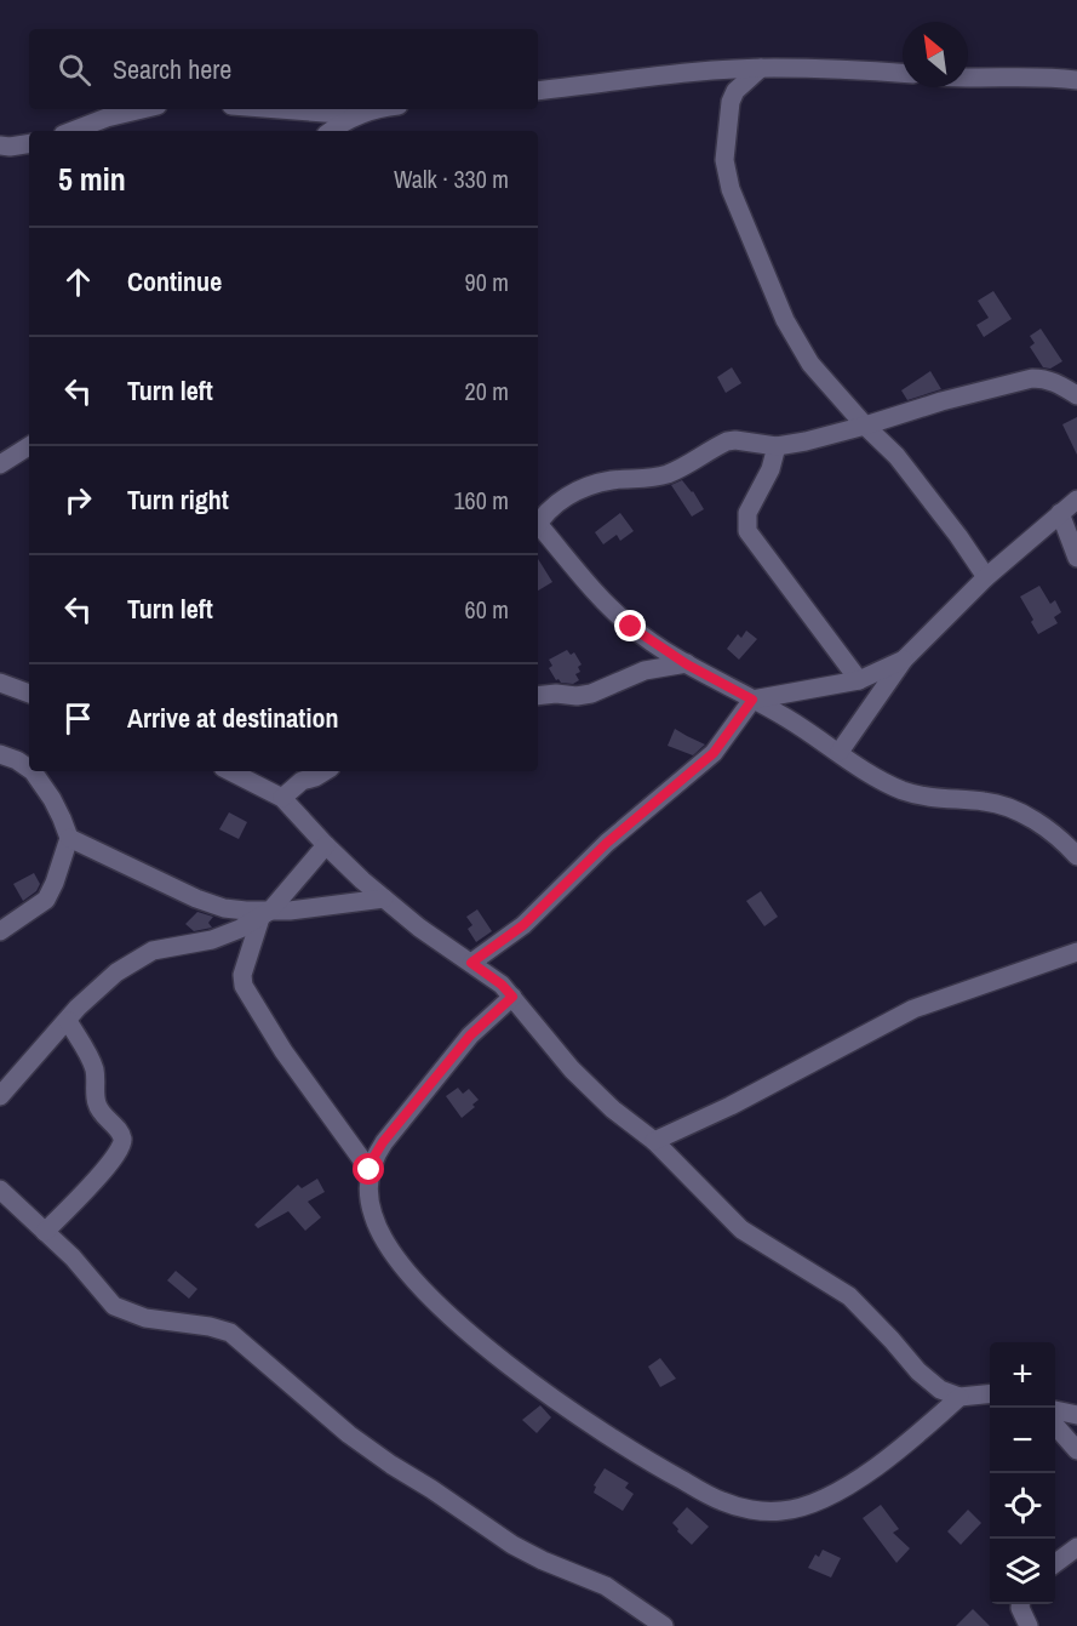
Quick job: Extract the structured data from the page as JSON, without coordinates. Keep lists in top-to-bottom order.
{
  "north": "top left",
  "page": {
    "search": "Search here",
    "heading": ["5 min", "Walk · 330 m"],
    "list": [
      ["Continue", "90 m"],
      ["Turn left", "20 m"],
      ["Turn right", "160 m"],
      ["Turn left", "60 m"],
      "Arrive at destination"
    ],
    "map_buttons": ["+", "−"]
  }
}
